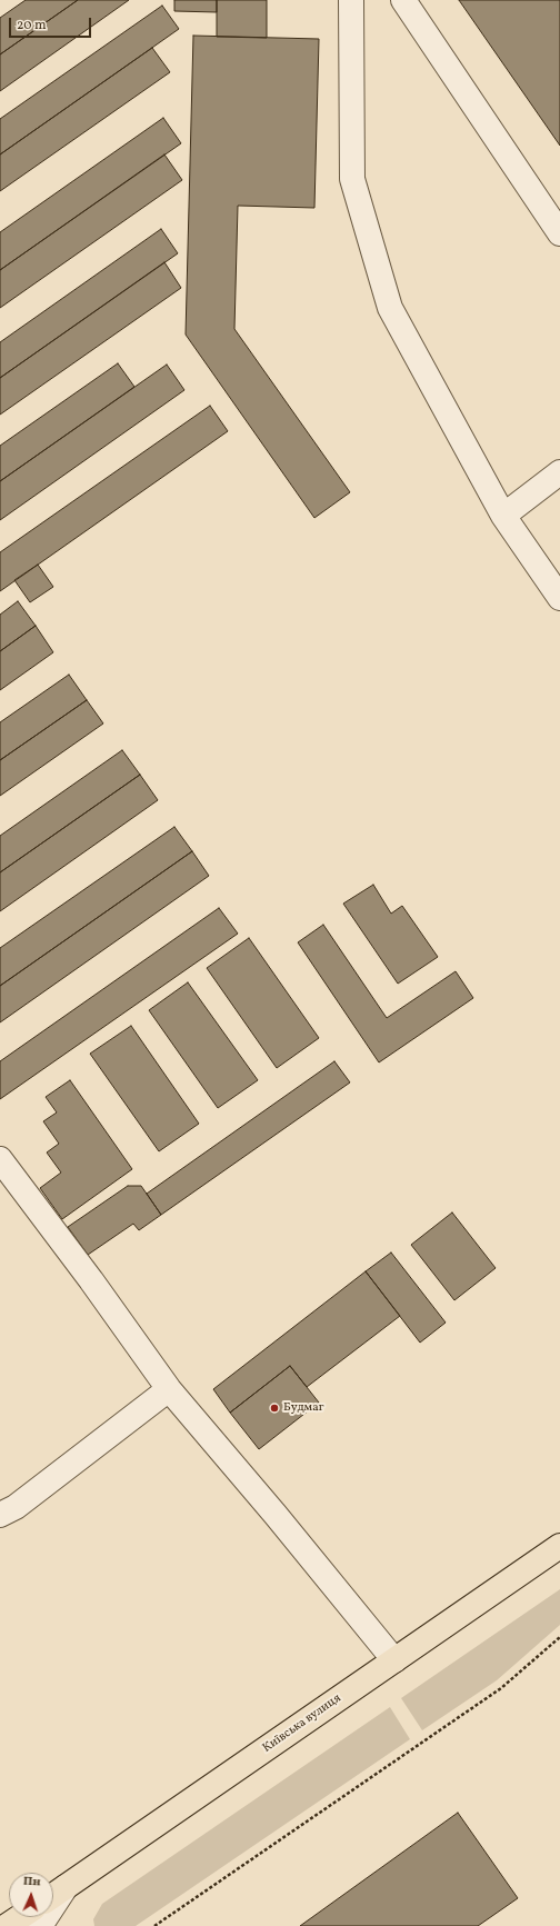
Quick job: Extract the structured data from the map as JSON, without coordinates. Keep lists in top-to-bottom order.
{
  "streets": {
    "main road": ["Київська вулиця"]
  },
  "places": ["Будмаг"],
  "scale_bar": "20 m",
  "north": "top"
}
